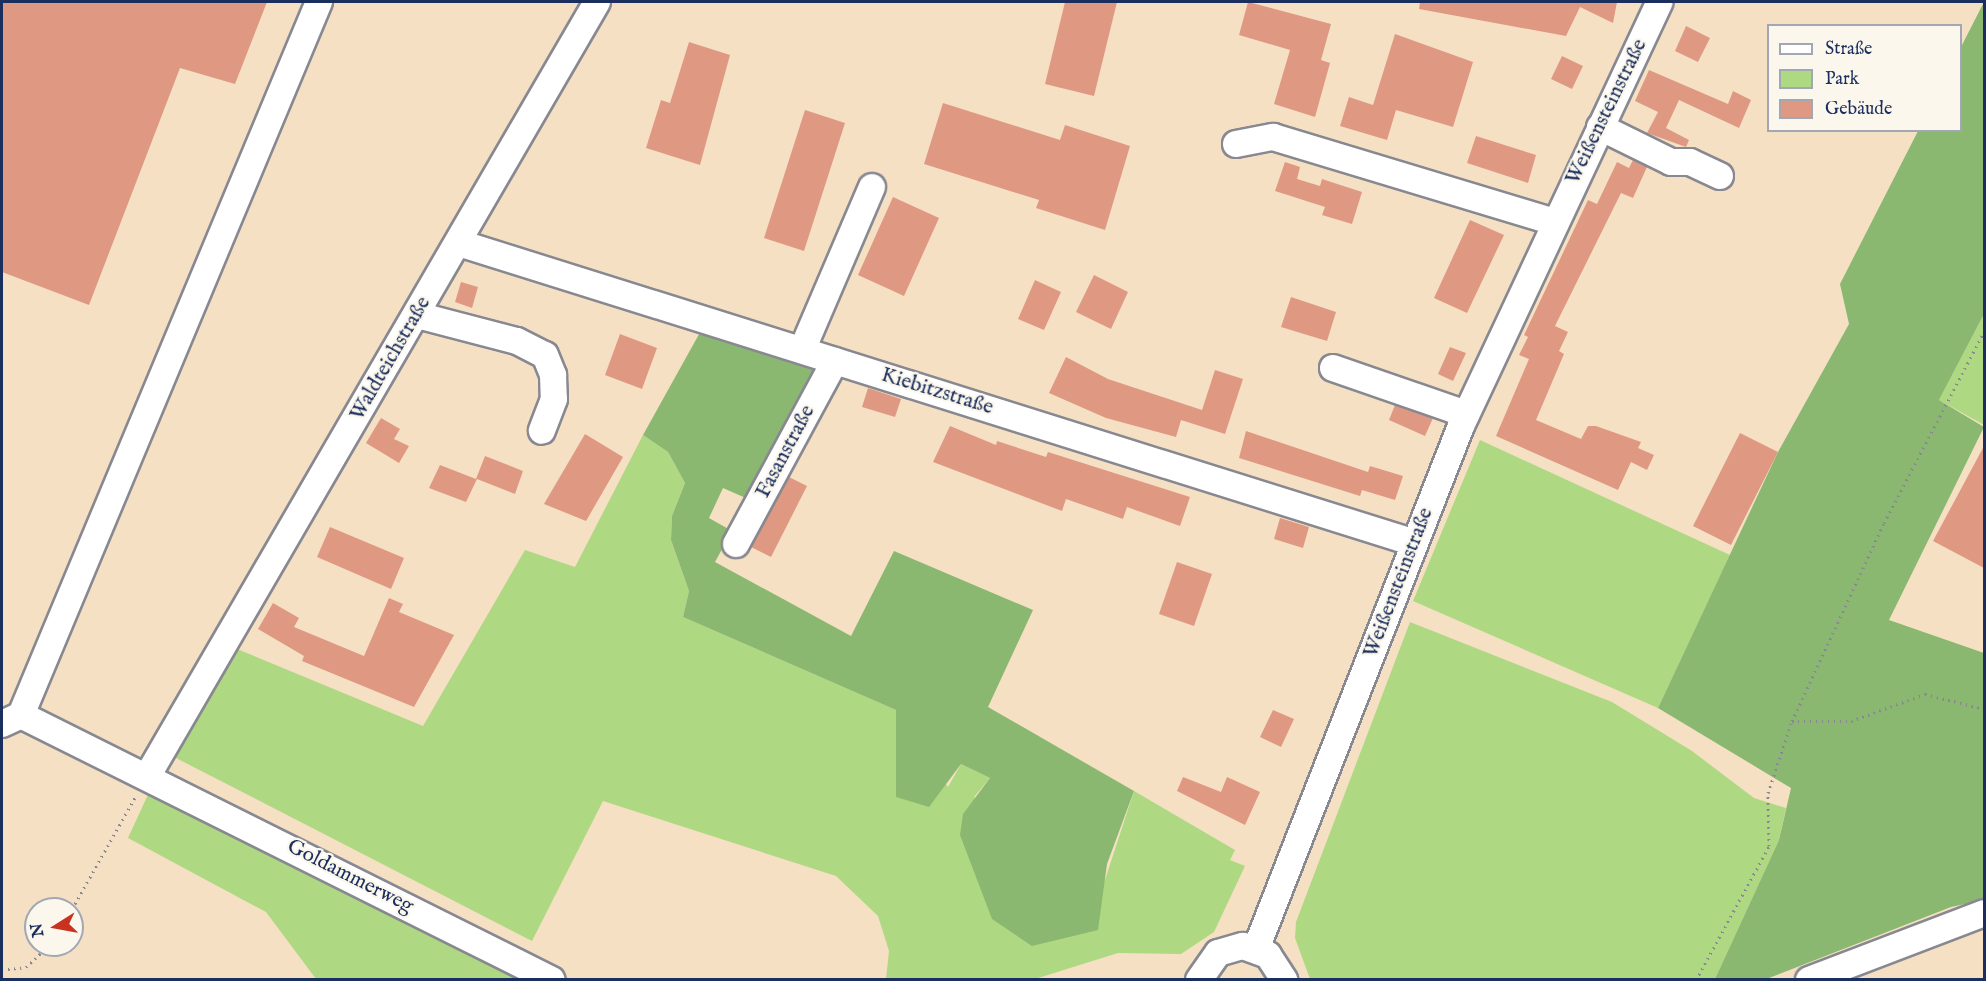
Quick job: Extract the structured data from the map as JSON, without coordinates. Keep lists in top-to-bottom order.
{
  "streets": {
    "street": [
      "Weißensteinstraße",
      "Waldteichstraße",
      "Kiebitzstraße",
      "Fasanstraße",
      "Goldammerweg"
    ]
  },
  "crossings": [
    ["Weißensteinstraße", "Kiebitzstraße"],
    ["Waldteichstraße", "Kiebitzstraße"],
    ["Waldteichstraße", "Goldammerweg"],
    ["Kiebitzstraße", "Fasanstraße"]
  ],
  "legend": ["Straße", "Park", "Gebäude"],
  "north": "left"
}
